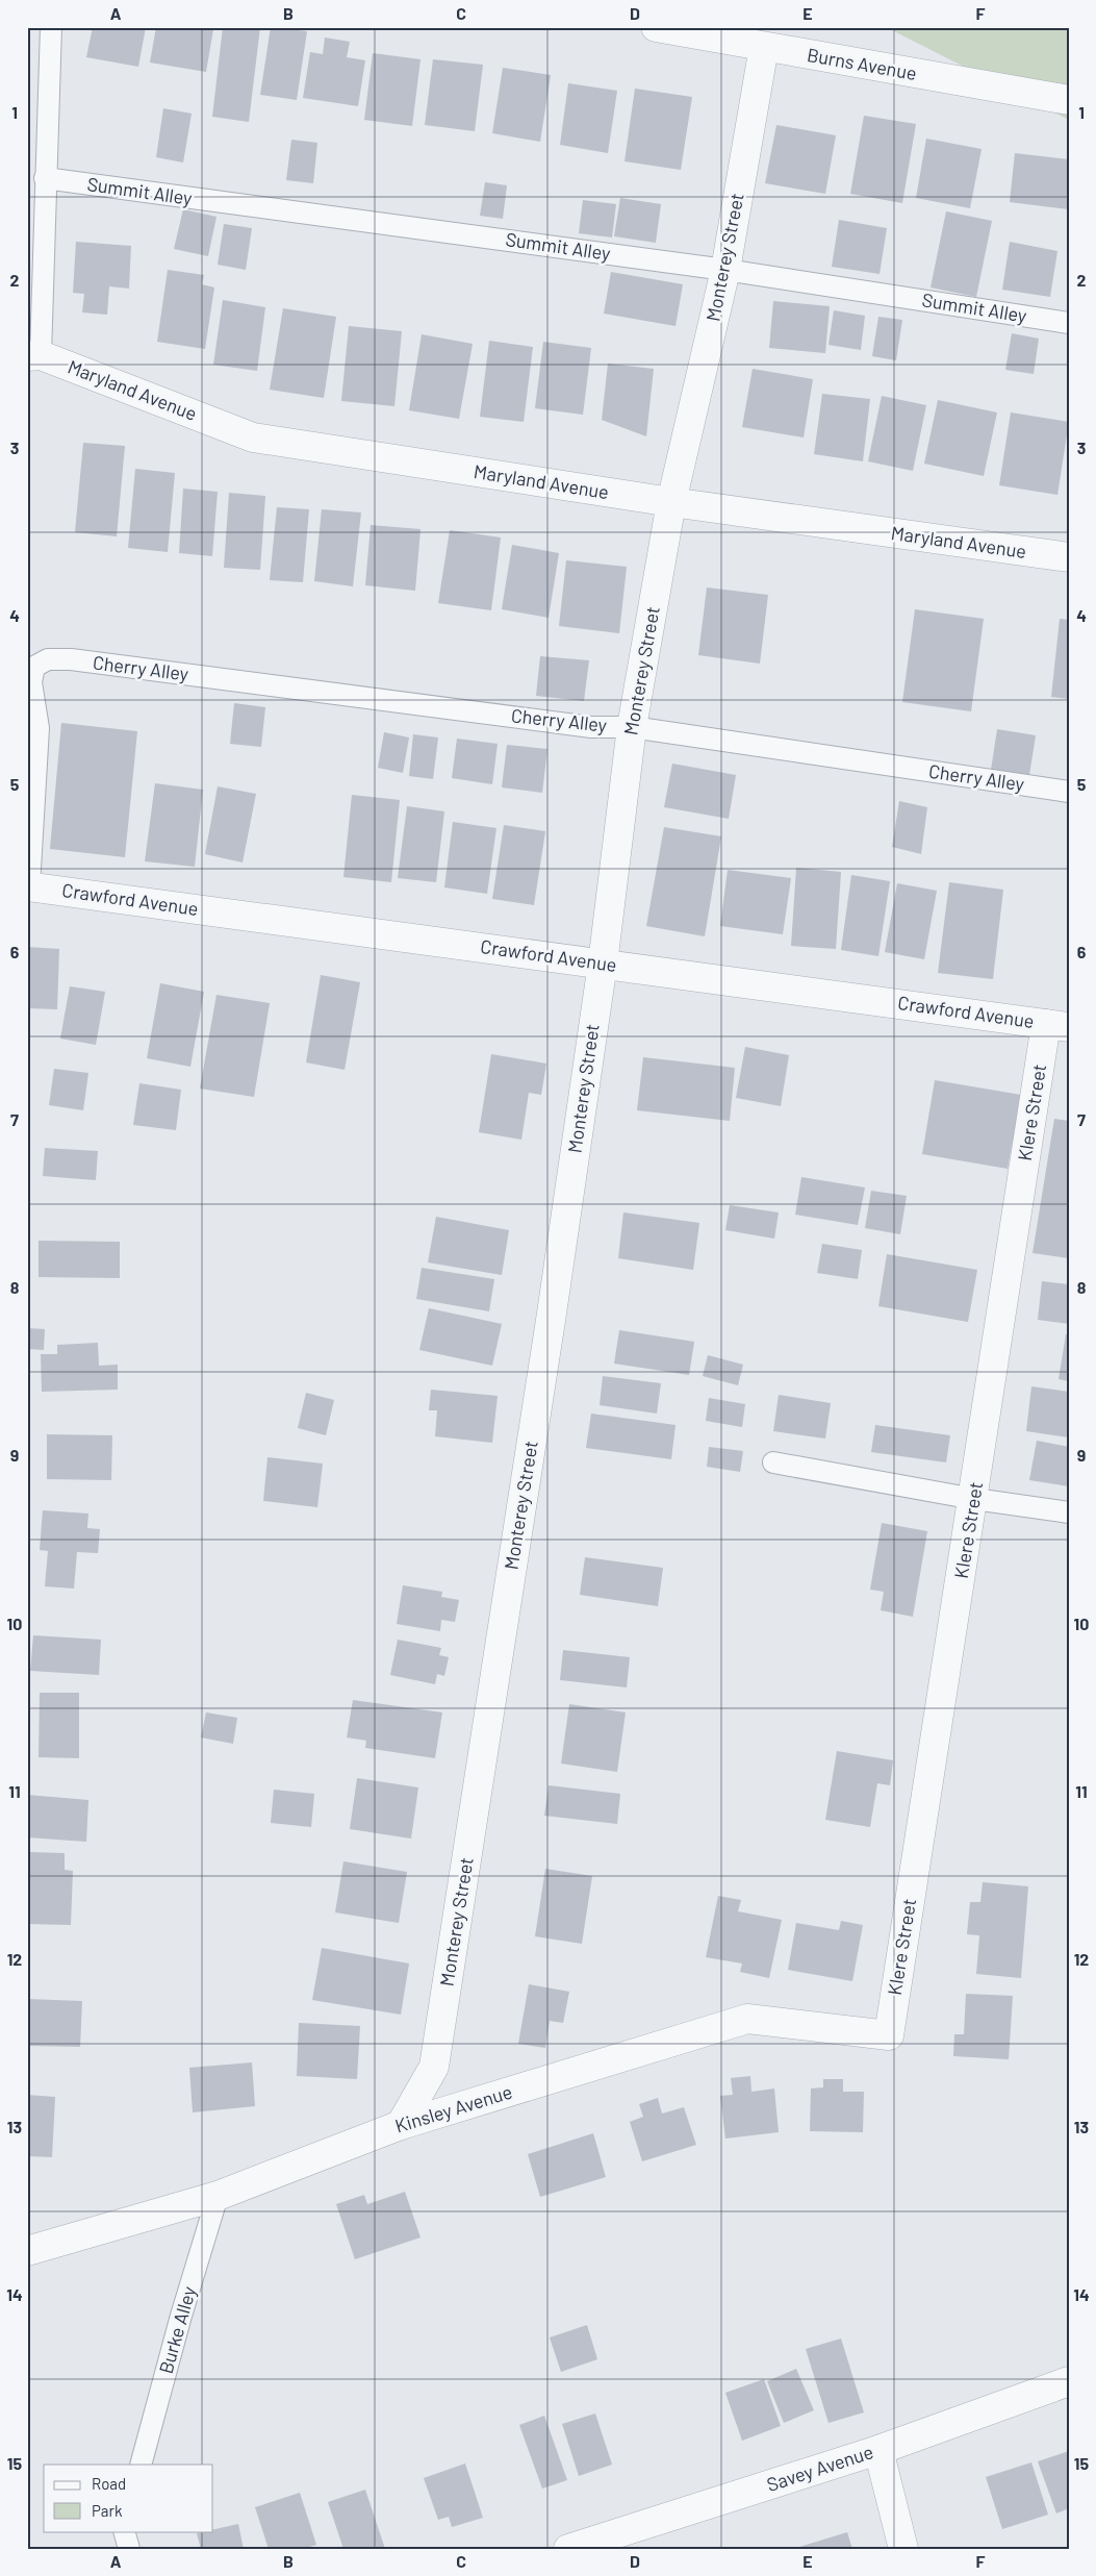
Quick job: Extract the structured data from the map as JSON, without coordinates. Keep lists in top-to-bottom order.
{
  "streets": {
    "street": [
      "Burns Avenue",
      "Monterey Street",
      "Maryland Avenue",
      "Crawford Avenue",
      "Klere Street",
      "Kinsley Avenue",
      "Savey Avenue"
    ],
    "lane": ["Summit Alley", "Cherry Alley", "Burke Alley"]
  },
  "crossings": [
    ["Burns Avenue", "Monterey Street"],
    ["Summit Alley", "Monterey Street"],
    ["Monterey Street", "Maryland Avenue"],
    ["Monterey Street", "Cherry Alley"],
    ["Monterey Street", "Crawford Avenue"],
    ["Monterey Street", "Kinsley Avenue"],
    ["Cherry Alley", "Crawford Avenue"],
    ["Crawford Avenue", "Klere Street"],
    ["Klere Street", "Kinsley Avenue"],
    ["Kinsley Avenue", "Burke Alley"]
  ],
  "legend": ["Road", "Park"],
  "grid": {
    "columns": [
      "A",
      "B",
      "C",
      "D",
      "E",
      "F"
    ],
    "rows": [
      "1",
      "2",
      "3",
      "4",
      "5",
      "6",
      "7",
      "8",
      "9",
      "10",
      "11",
      "12",
      "13",
      "14",
      "15"
    ]
  }
}
